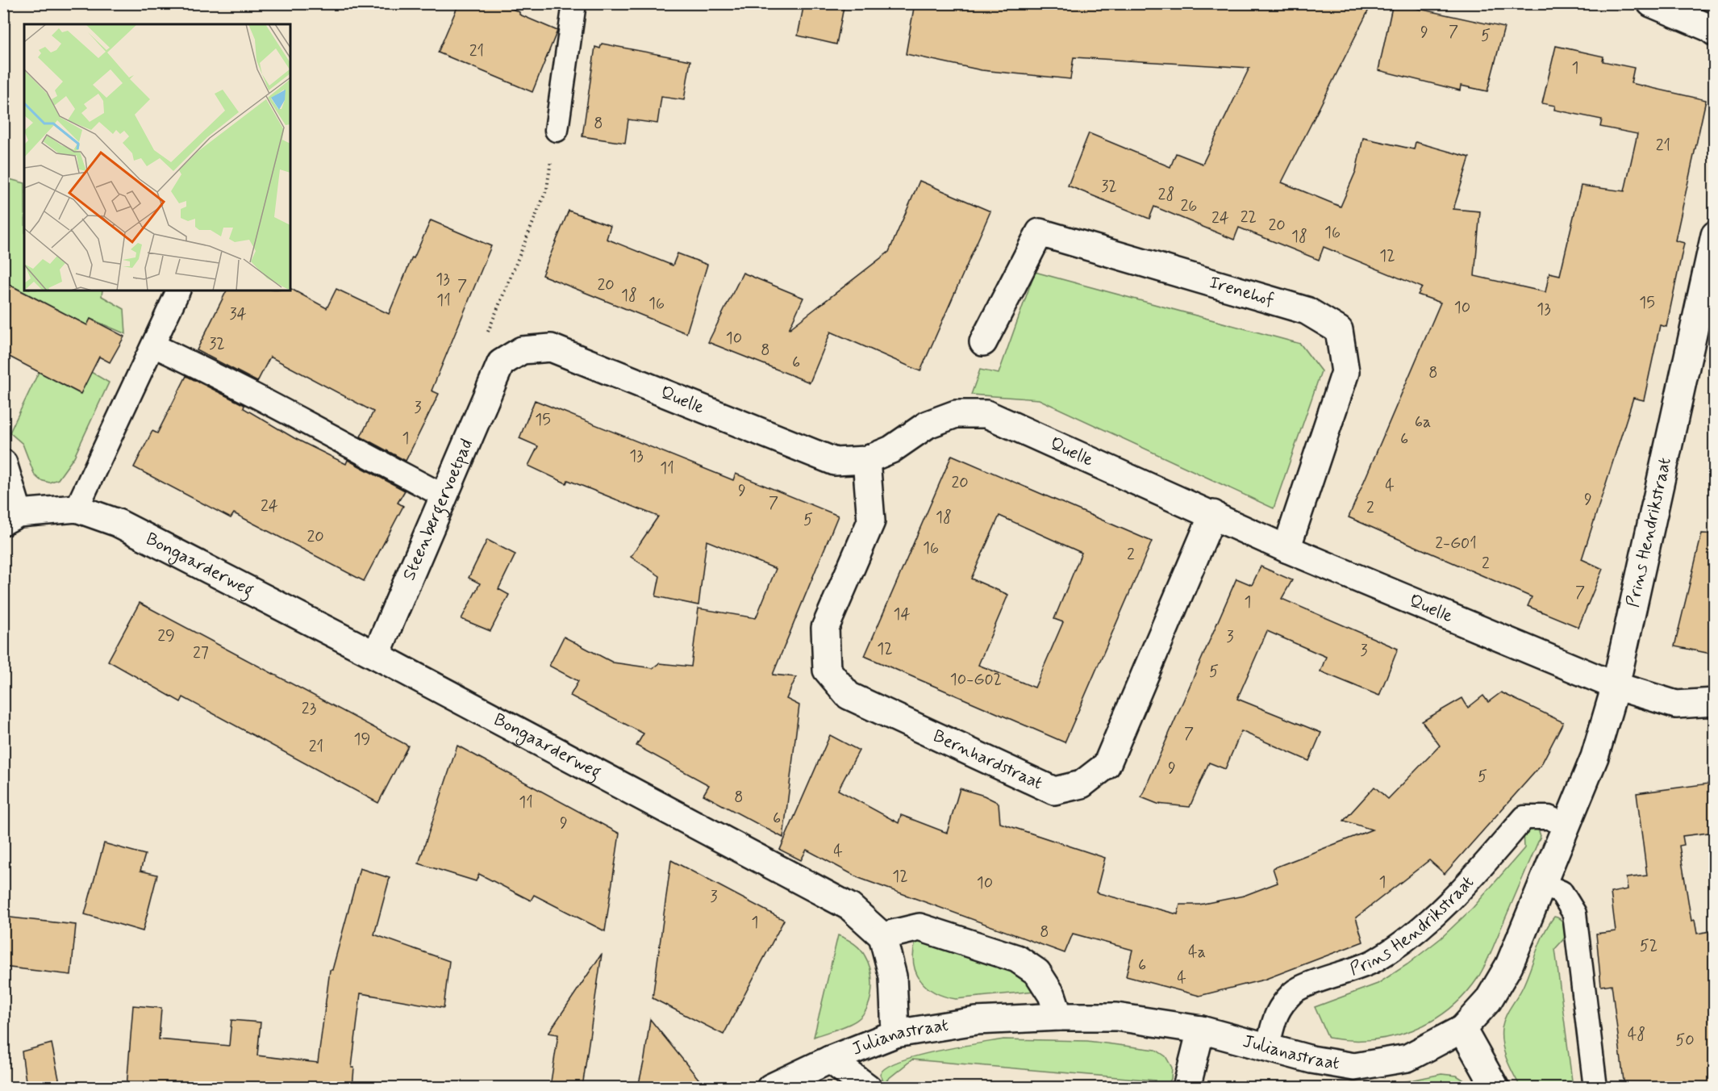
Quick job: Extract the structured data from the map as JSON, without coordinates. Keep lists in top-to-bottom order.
{
  "streets": {
    "street": [
      "Irenehof",
      "Quelle",
      "Steenbergervoetpad",
      "Prins Hendrikstraat",
      "Bongaarderweg",
      "Bernhardstraat",
      "Julianastraat"
    ]
  },
  "crossings": [
    ["Irenehof", "Quelle"],
    ["Quelle", "Steenbergervoetpad"],
    ["Quelle", "Prins Hendrikstraat"],
    ["Quelle", "Bernhardstraat"],
    ["Steenbergervoetpad", "Bongaarderweg"],
    ["Prins Hendrikstraat", "Julianastraat"]
  ],
  "house_numbers": [
    "7",
    "9",
    "5",
    "21",
    "1",
    "8",
    "21",
    "32",
    "28",
    "26",
    "22",
    "24",
    "20",
    "16",
    "18",
    "12",
    "13",
    "20",
    "7",
    "18",
    "11",
    "15",
    "16",
    "10",
    "13",
    "34",
    "10",
    "32",
    "8",
    "6",
    "8",
    "3",
    "15",
    "6a",
    "1",
    "6",
    "13",
    "11",
    "20",
    "4",
    "9",
    "9",
    "7",
    "24",
    "2",
    "18",
    "5",
    "20",
    "2-G01",
    "16",
    "2",
    "2",
    "7",
    "1",
    "14",
    "29",
    "3",
    "12",
    "3",
    "27",
    "5",
    "10-G02",
    "23",
    "7",
    "19",
    "21",
    "9",
    "5",
    "8",
    "11",
    "6",
    "9",
    "4",
    "12",
    "1",
    "10",
    "3",
    "1",
    "8",
    "52",
    "4a",
    "6",
    "4",
    "48",
    "50"
  ]
}
